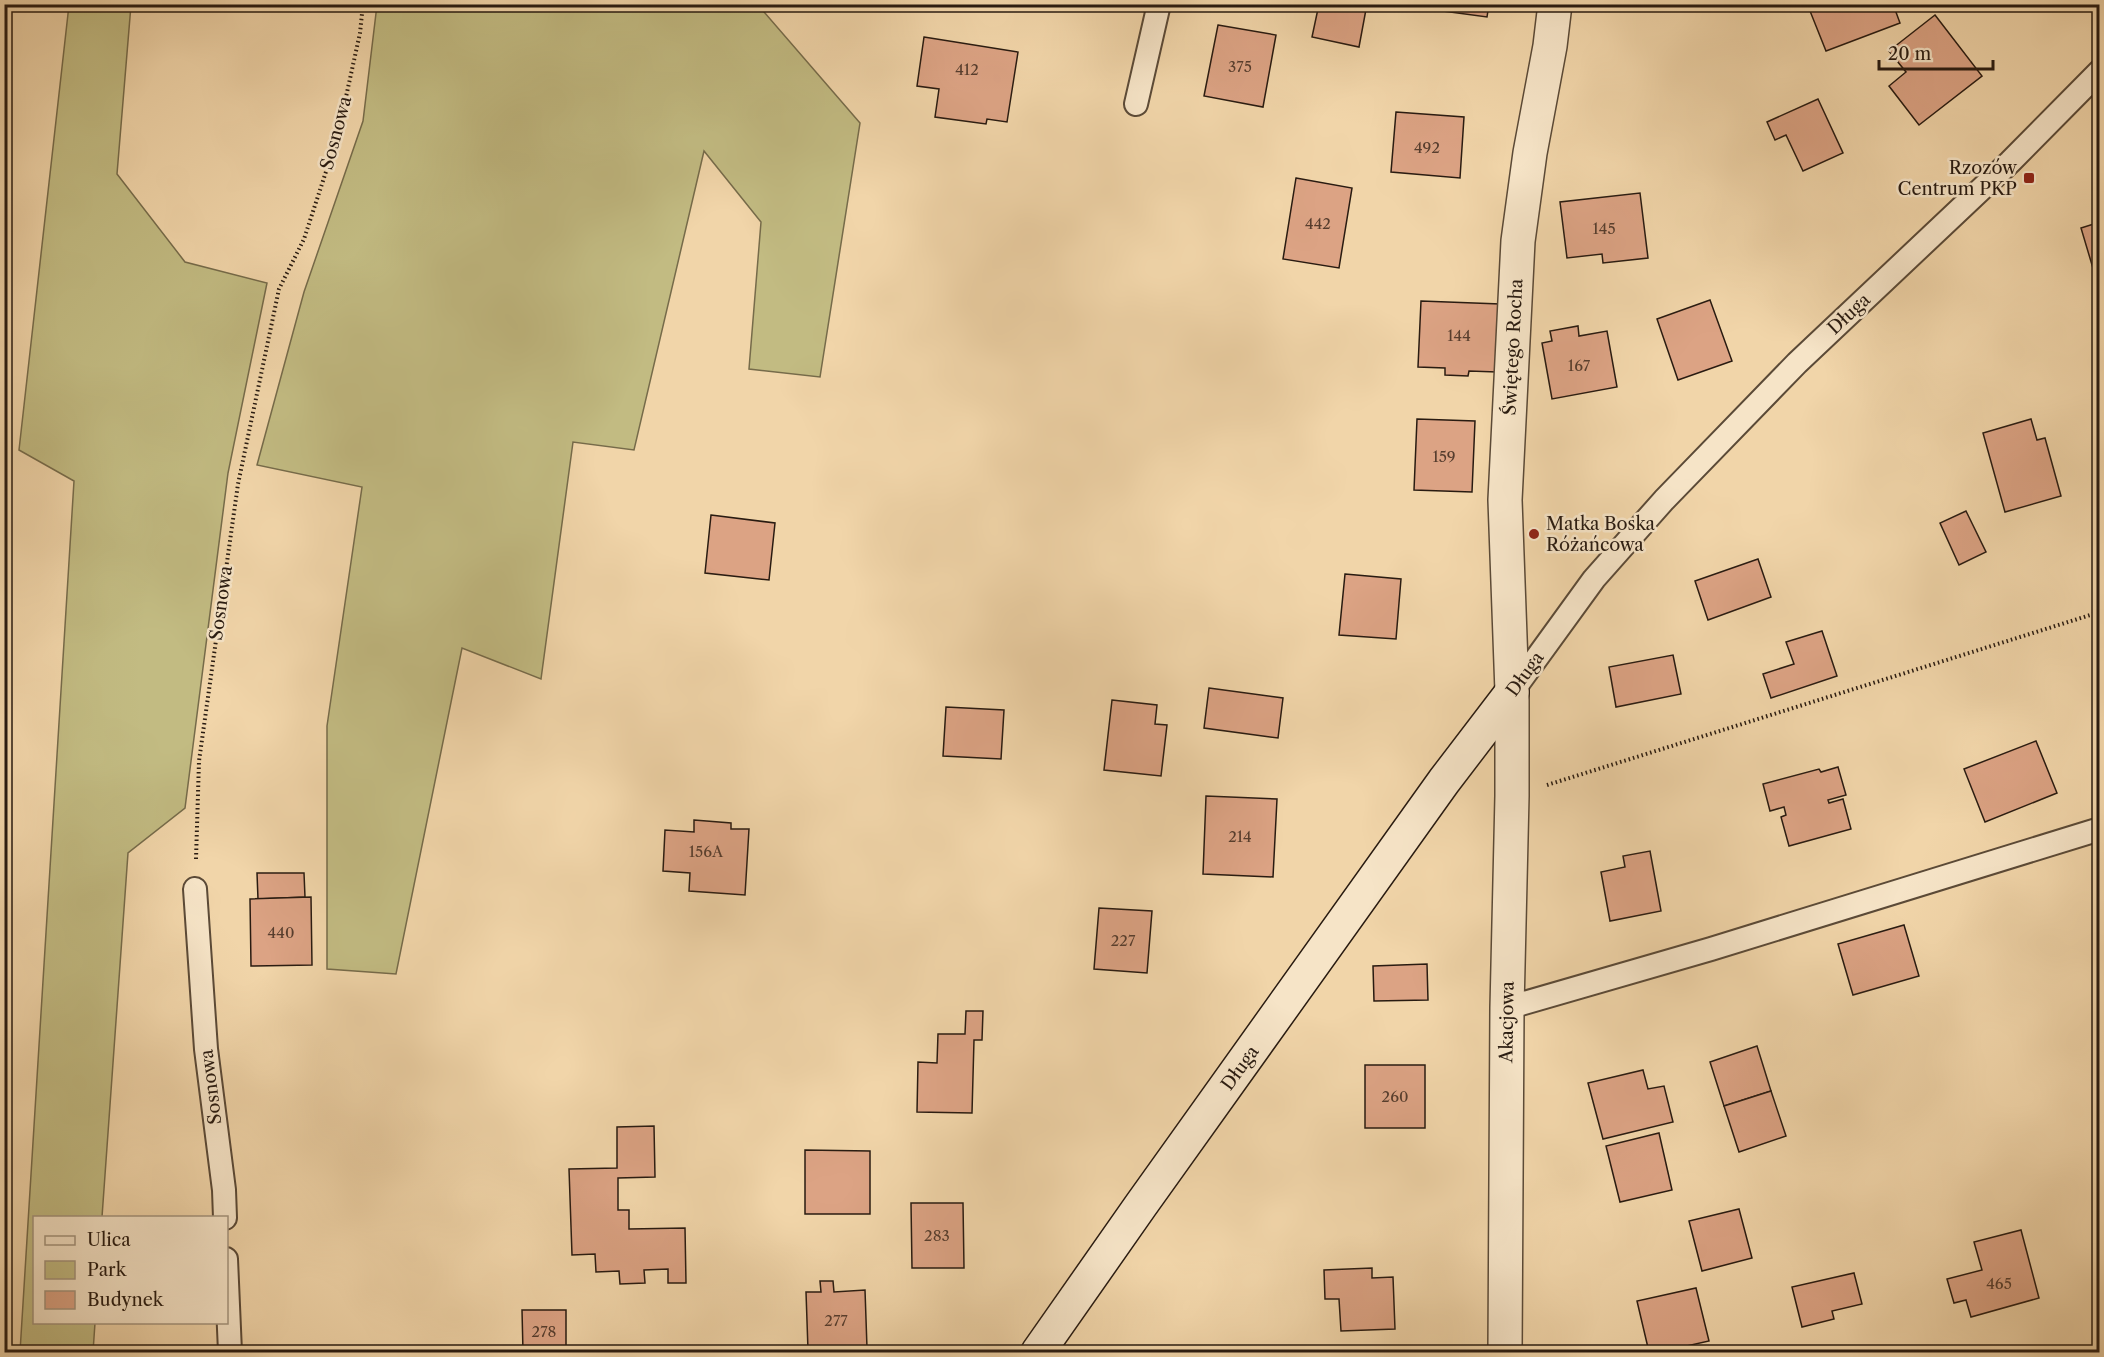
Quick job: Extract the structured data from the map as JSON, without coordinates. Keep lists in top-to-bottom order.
{
  "streets": {
    "street": ["Długa", "Świętego Rocha", "Akacjowa"],
    "lane": ["Sosnowa"]
  },
  "crossings": [
    ["Długa", "Świętego Rocha"],
    ["Długa", "Akacjowa"],
    ["Świętego Rocha", "Akacjowa"]
  ],
  "places": {
    "transit": ["Rzozów Centrum PKP"],
    "other": ["Matka Boska Różańcowa"]
  },
  "house_numbers": [
    "375",
    "412",
    "492",
    "442",
    "145",
    "144",
    "167",
    "159",
    "214",
    "156A",
    "440",
    "227",
    "260",
    "283",
    "465",
    "277",
    "278"
  ],
  "legend": ["Ulica", "Park", "Budynek"],
  "scale_bar": "20 m"
}
